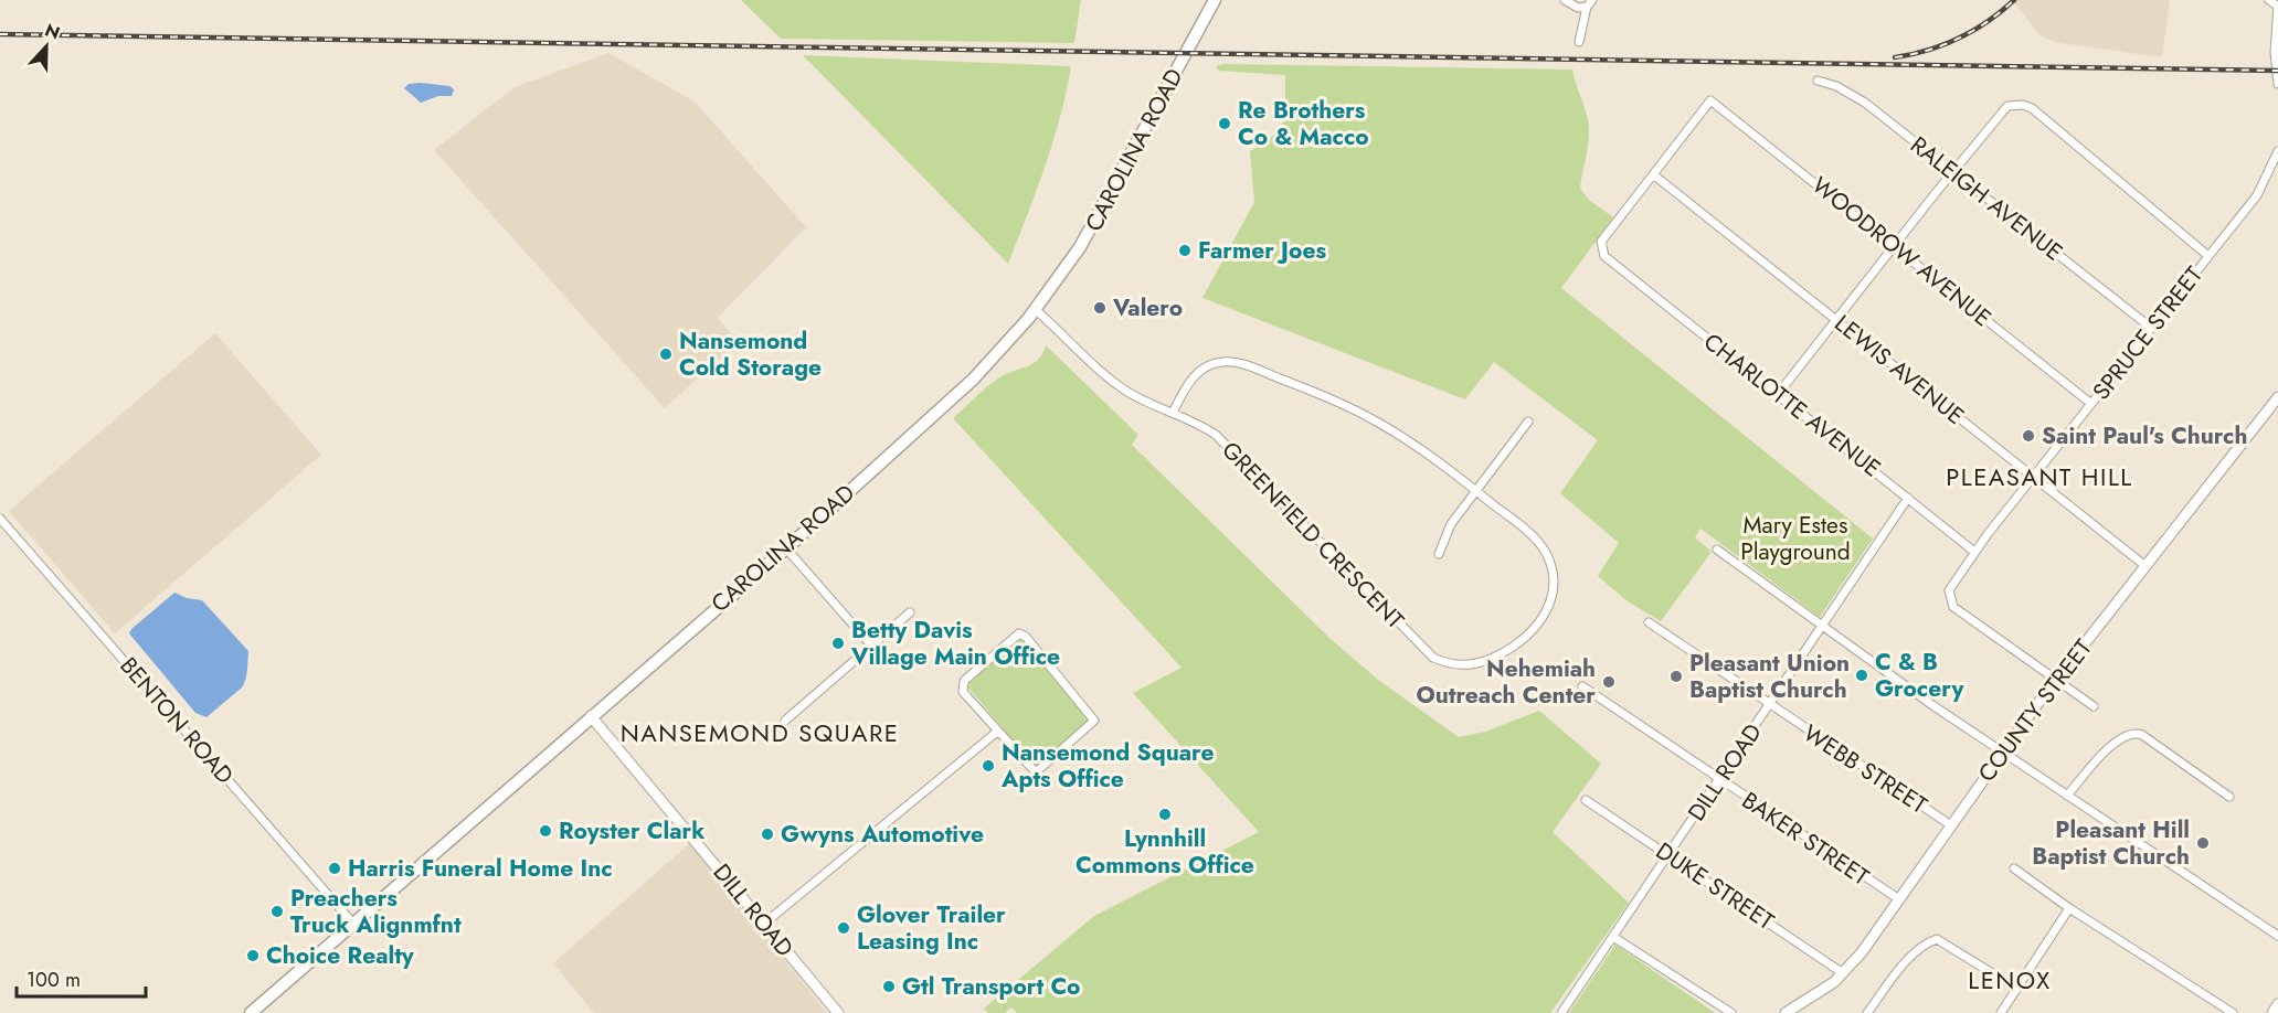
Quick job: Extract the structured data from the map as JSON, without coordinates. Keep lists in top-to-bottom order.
{
  "streets": {
    "main road": ["CAROLINA ROAD"],
    "street": [
      "RALEIGH AVENUE",
      "WOODROW AVENUE",
      "SPRUCE STREET",
      "LEWIS AVENUE",
      "CHARLOTTE AVENUE",
      "GREENFIELD CRESCENT",
      "COUNTY STREET",
      "BENTON ROAD",
      "WEBB STREET",
      "DILL ROAD",
      "BAKER STREET",
      "DUKE STREET"
    ]
  },
  "crossings": [
    ["CAROLINA ROAD", "GREENFIELD CRESCENT"],
    ["CAROLINA ROAD", "BENTON ROAD"],
    ["CAROLINA ROAD", "DILL ROAD"],
    ["RALEIGH AVENUE", "SPRUCE STREET"],
    ["WOODROW AVENUE", "SPRUCE STREET"],
    ["WOODROW AVENUE", "LEWIS AVENUE"],
    ["WOODROW AVENUE", "CHARLOTTE AVENUE"],
    ["SPRUCE STREET", "LEWIS AVENUE"],
    ["SPRUCE STREET", "CHARLOTTE AVENUE"],
    ["SPRUCE STREET", "COUNTY STREET"],
    ["LEWIS AVENUE", "CHARLOTTE AVENUE"],
    ["LEWIS AVENUE", "COUNTY STREET"],
    ["CHARLOTTE AVENUE", "DILL ROAD"],
    ["COUNTY STREET", "WEBB STREET"],
    ["COUNTY STREET", "BAKER STREET"],
    ["COUNTY STREET", "DUKE STREET"],
    ["WEBB STREET", "DILL ROAD"],
    ["DILL ROAD", "BAKER STREET"],
    ["DILL ROAD", "DUKE STREET"]
  ],
  "districts": ["PLEASANT HILL", "NANSEMOND SQUARE", "LENOX"],
  "parks": ["Mary Estes Playground"],
  "places": [
    "Re Brothers Co & Macco",
    "Farmer Joes",
    "Valero",
    "Nansemond Cold Storage",
    "Saint Paul's Church",
    "Betty Davis Village Main Office",
    "C & B Grocery",
    "Pleasant Union Baptist Church",
    "Nehemiah Outreach Center",
    "Nansemond Square Apts Office",
    "Lynnhill Commons Office",
    "Royster Clark",
    "Gwyns Automotive",
    "Pleasant Hill Baptist Church",
    "Harris Funeral Home Inc",
    "Preachers Truck Alignmfnt",
    "Glover Trailer Leasing Inc",
    "Choice Realty",
    "Gtl Transport Co"
  ],
  "scale_bar": "100 m",
  "north": "top"
}
